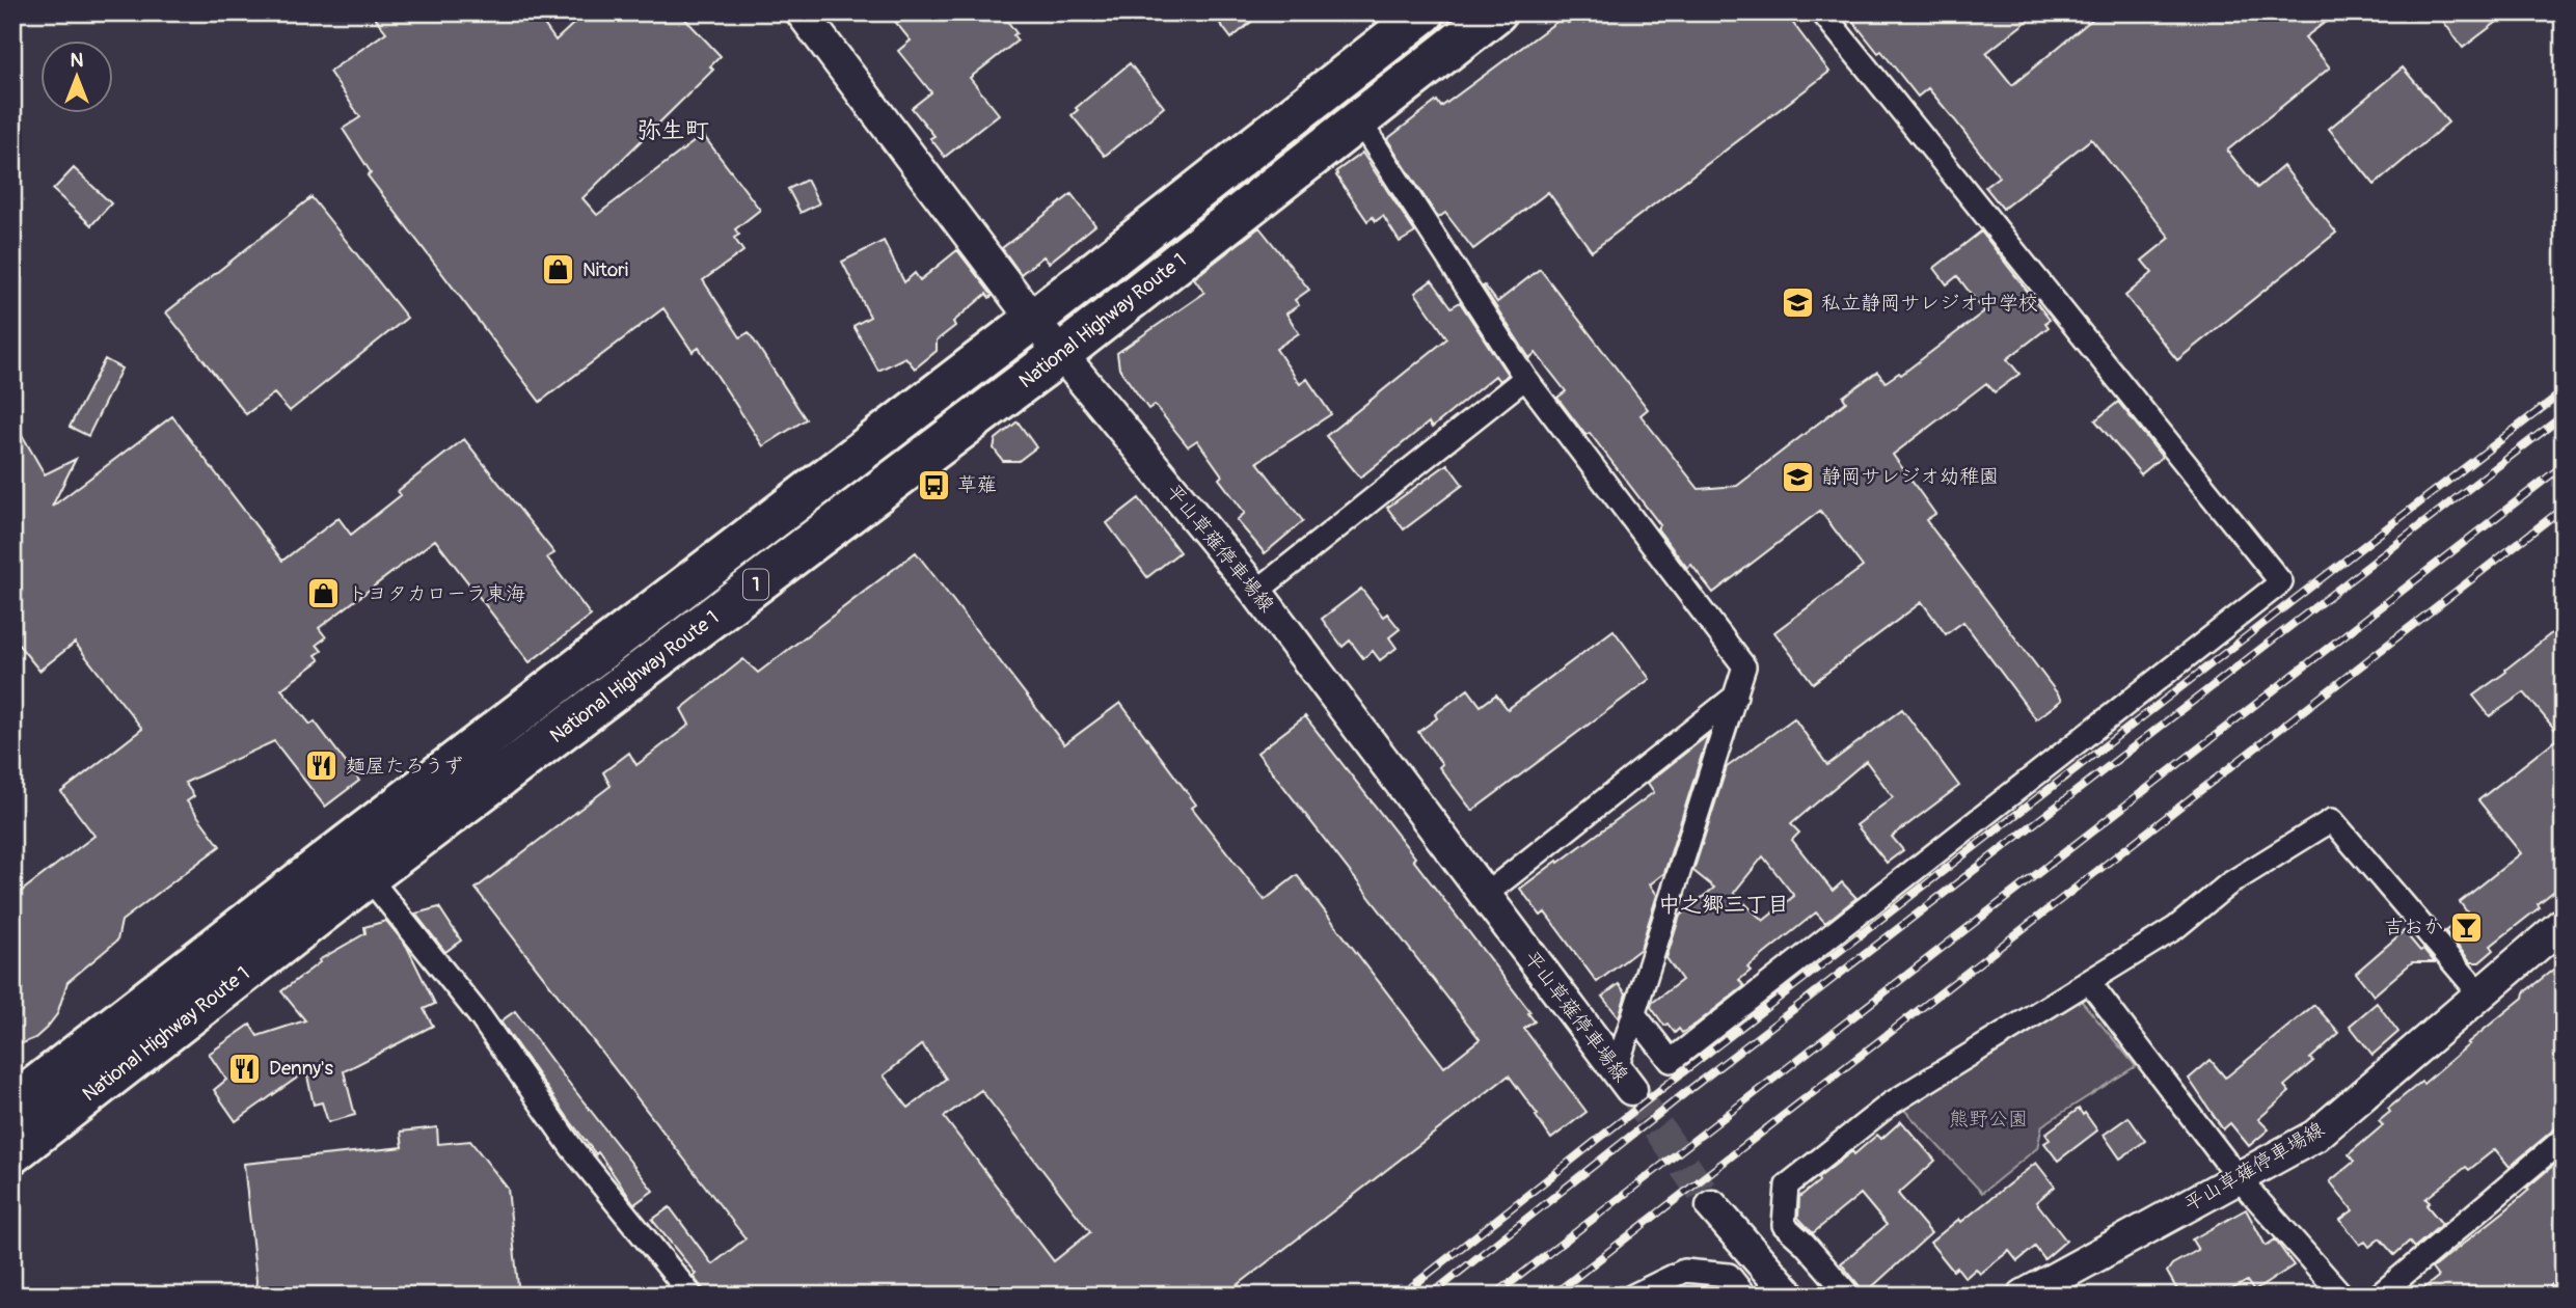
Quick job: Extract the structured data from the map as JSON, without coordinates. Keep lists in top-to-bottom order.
{
  "streets": {
    "highway": ["National Highway Route 1", "1"],
    "main road": ["平山草薙停車場線"]
  },
  "crossings": [
    ["National Highway Route 1", "平山草薙停車場線"]
  ],
  "districts": ["弥生町", "中之郷三丁目"],
  "parks": ["熊野公園"],
  "places": {
    "shop": ["Nitori", "トヨタカローラ東海"],
    "school or university": ["私立静岡サレジオ中学校", "静岡サレジオ幼稚園"],
    "bus stop": ["草薙"],
    "restaurant": ["麺屋たろうず", "Denny's"],
    "bar": ["吉おか"]
  },
  "north": "top"
}
